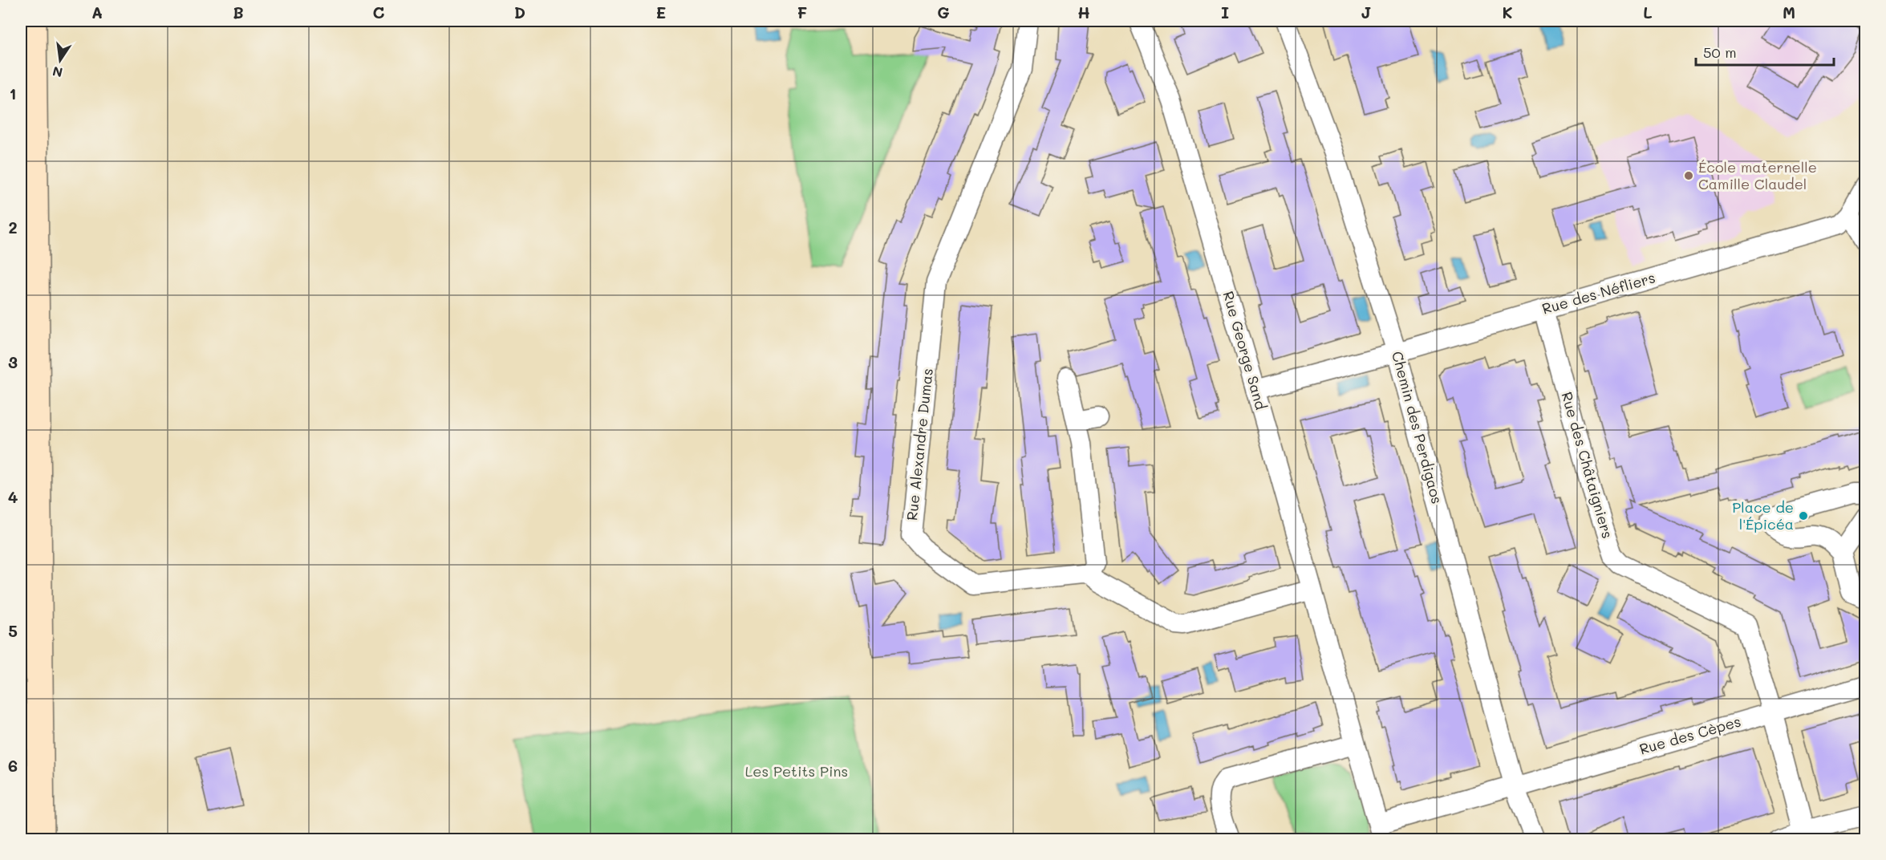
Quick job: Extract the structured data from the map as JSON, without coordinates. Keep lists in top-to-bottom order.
{
  "streets": {
    "street": [
      "Rue des Néfliers",
      "Rue George Sand",
      "Chemin des Perdigaos",
      "Rue Alexandre Dumas",
      "Rue des Châtaigniers",
      "Rue des Cèpes"
    ]
  },
  "crossings": [
    ["Rue des Néfliers", "Rue George Sand"],
    ["Rue des Néfliers", "Chemin des Perdigaos"],
    ["Rue des Néfliers", "Rue des Châtaigniers"],
    ["Rue George Sand", "Rue des Cèpes"],
    ["Chemin des Perdigaos", "Rue des Cèpes"],
    ["Rue des Châtaigniers", "Rue des Cèpes"]
  ],
  "parks": ["Les Petits Pins"],
  "places": ["École maternelle Camille Claudel", "Place de l'Épicéa"],
  "scale_bar": "50 m",
  "north": "bottom",
  "grid": {
    "columns": [
      "A",
      "B",
      "C",
      "D",
      "E",
      "F",
      "G",
      "H",
      "I",
      "J",
      "K",
      "L",
      "M"
    ],
    "rows": [
      "1",
      "2",
      "3",
      "4",
      "5",
      "6"
    ]
  }
}
